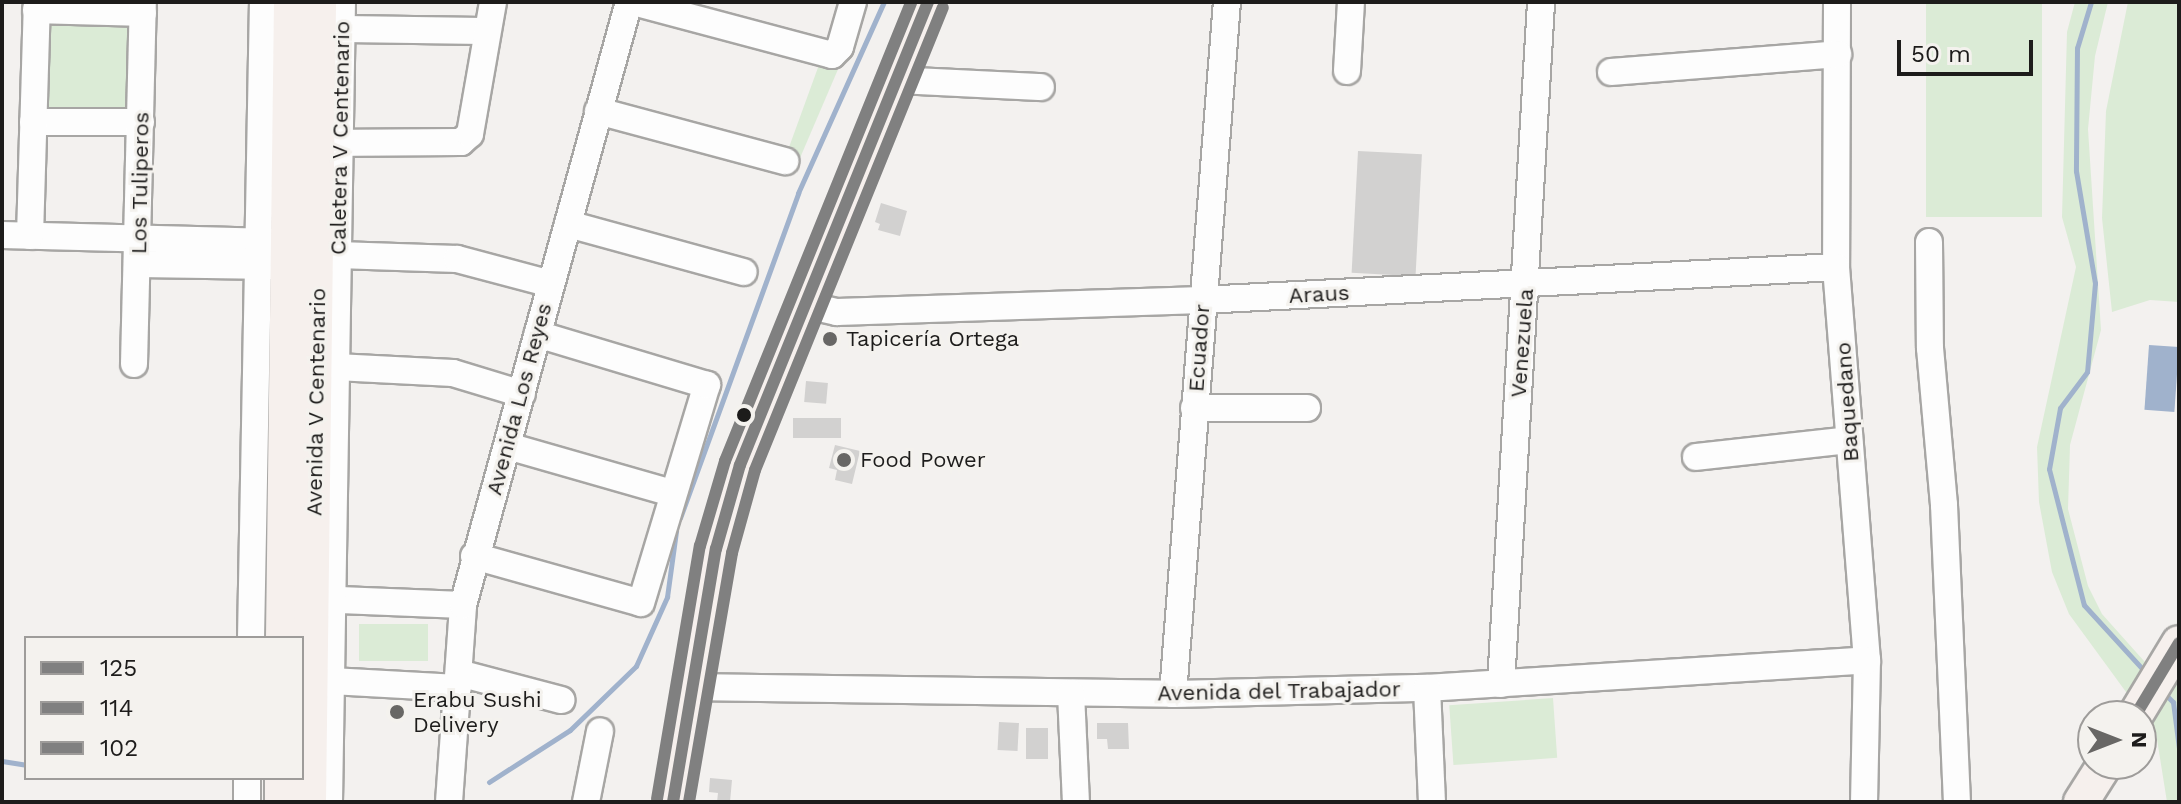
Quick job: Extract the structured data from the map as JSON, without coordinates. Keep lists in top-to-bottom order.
{
  "streets": {
    "main road": ["Avenida V Centenario"],
    "street": [
      "Caletera V Centenario",
      "Los Tuliperos",
      "Araus",
      "Venezuela",
      "Ecuador",
      "Avenida Los Reyes",
      "Baquedano",
      "Avenida del Trabajador"
    ]
  },
  "crossings": [
    ["Caletera V Centenario", "Avenida V Centenario"],
    ["Araus", "Venezuela"],
    ["Araus", "Ecuador"],
    ["Araus", "Baquedano"],
    ["Venezuela", "Avenida del Trabajador"],
    ["Ecuador", "Avenida del Trabajador"],
    ["Baquedano", "Avenida del Trabajador"]
  ],
  "places": ["Tapicería Ortega", "Food Power", "Erabu Sushi Delivery"],
  "lines": ["transit line 125", "transit line 102", "transit line 114"],
  "legend": ["125", "114", "102"],
  "scale_bar": "50 m",
  "north": "right"
}
